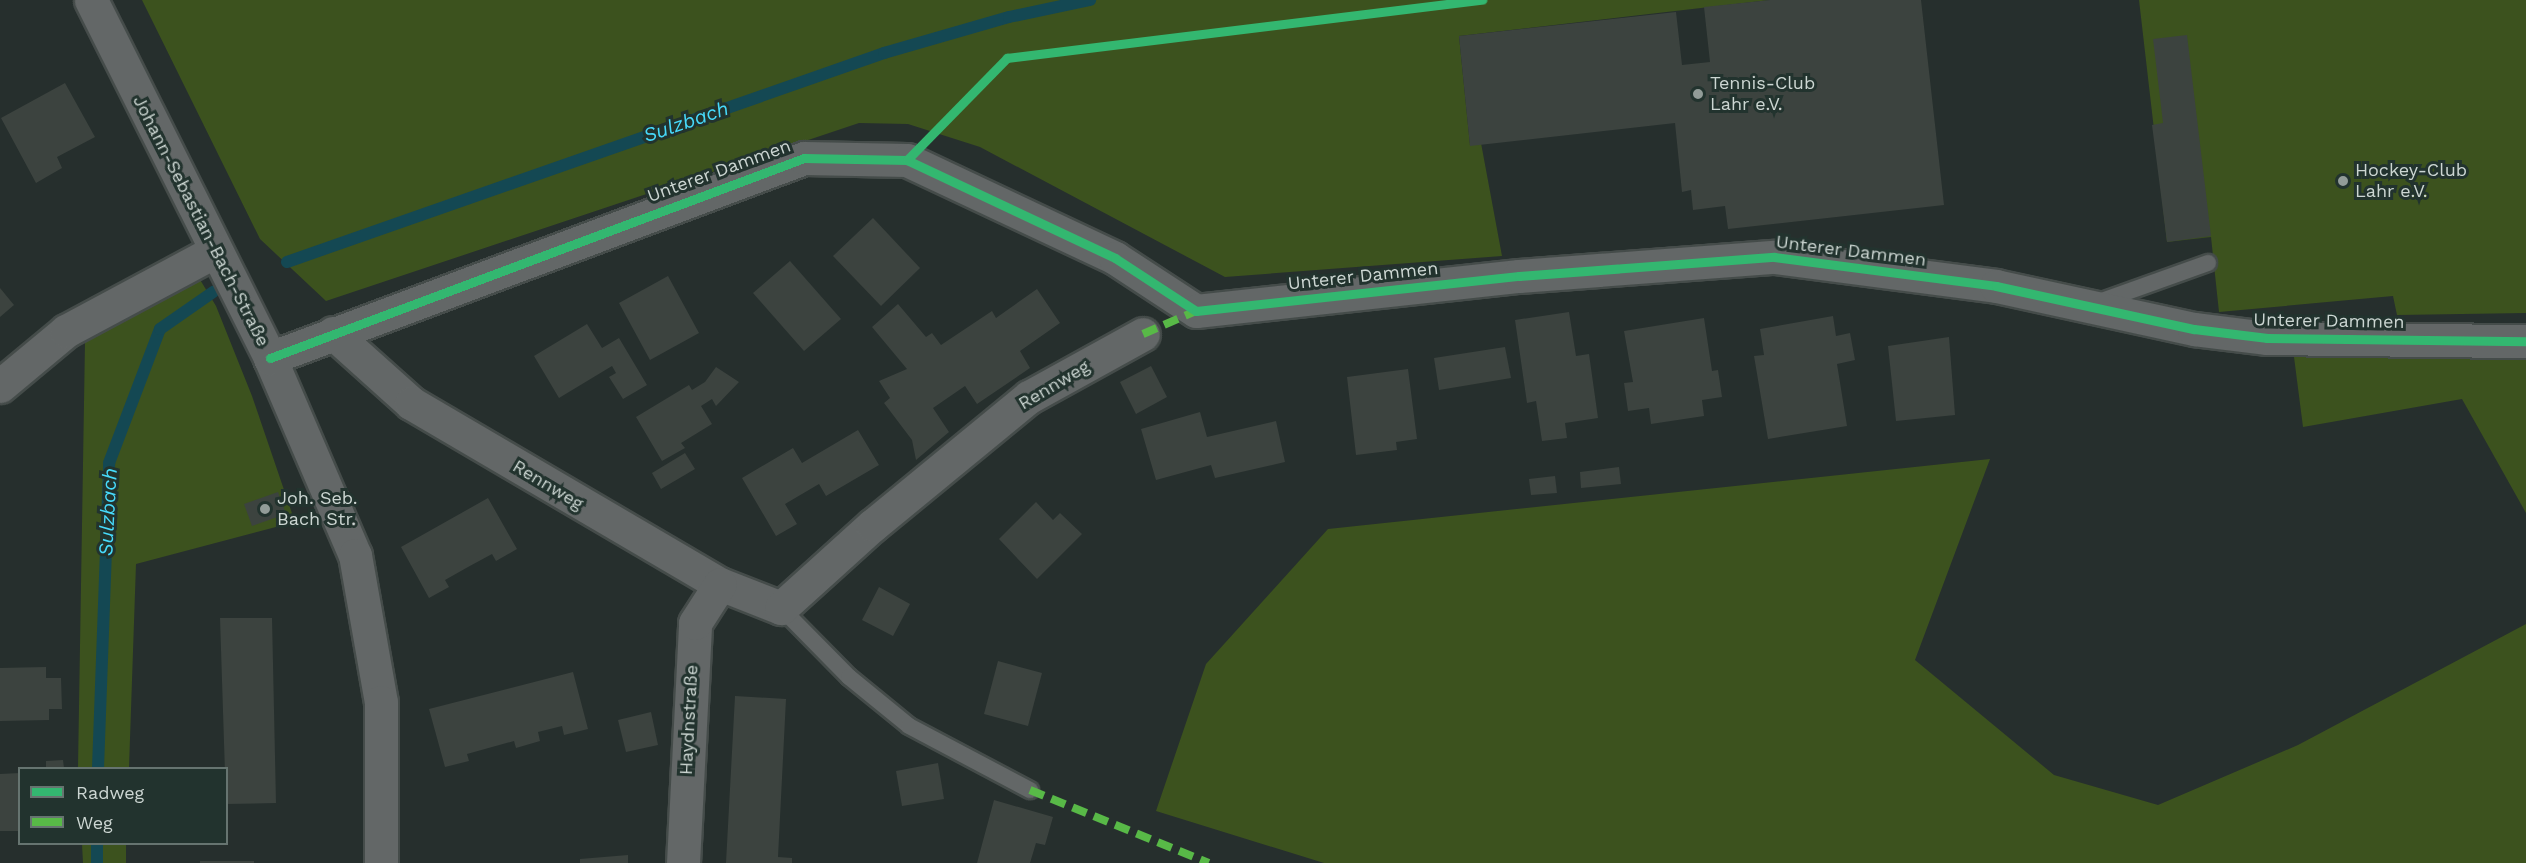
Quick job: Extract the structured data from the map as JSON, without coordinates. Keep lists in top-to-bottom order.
{
  "streets": {
    "street": [
      "Unterer Dammen",
      "Johann-Sebastian-Bach-Straße",
      "Rennweg",
      "Haydnstraße"
    ]
  },
  "crossings": [
    ["Unterer Dammen", "Johann-Sebastian-Bach-Straße"],
    ["Unterer Dammen", "Rennweg"],
    ["Rennweg", "Haydnstraße"]
  ],
  "water": ["Sulzbach"],
  "places": ["Tennis-Club Lahr e.V.", "Hockey-Club Lahr e.V.", "Joh. Seb. Bach Str."],
  "legend": ["Radweg", "Weg"]
}
